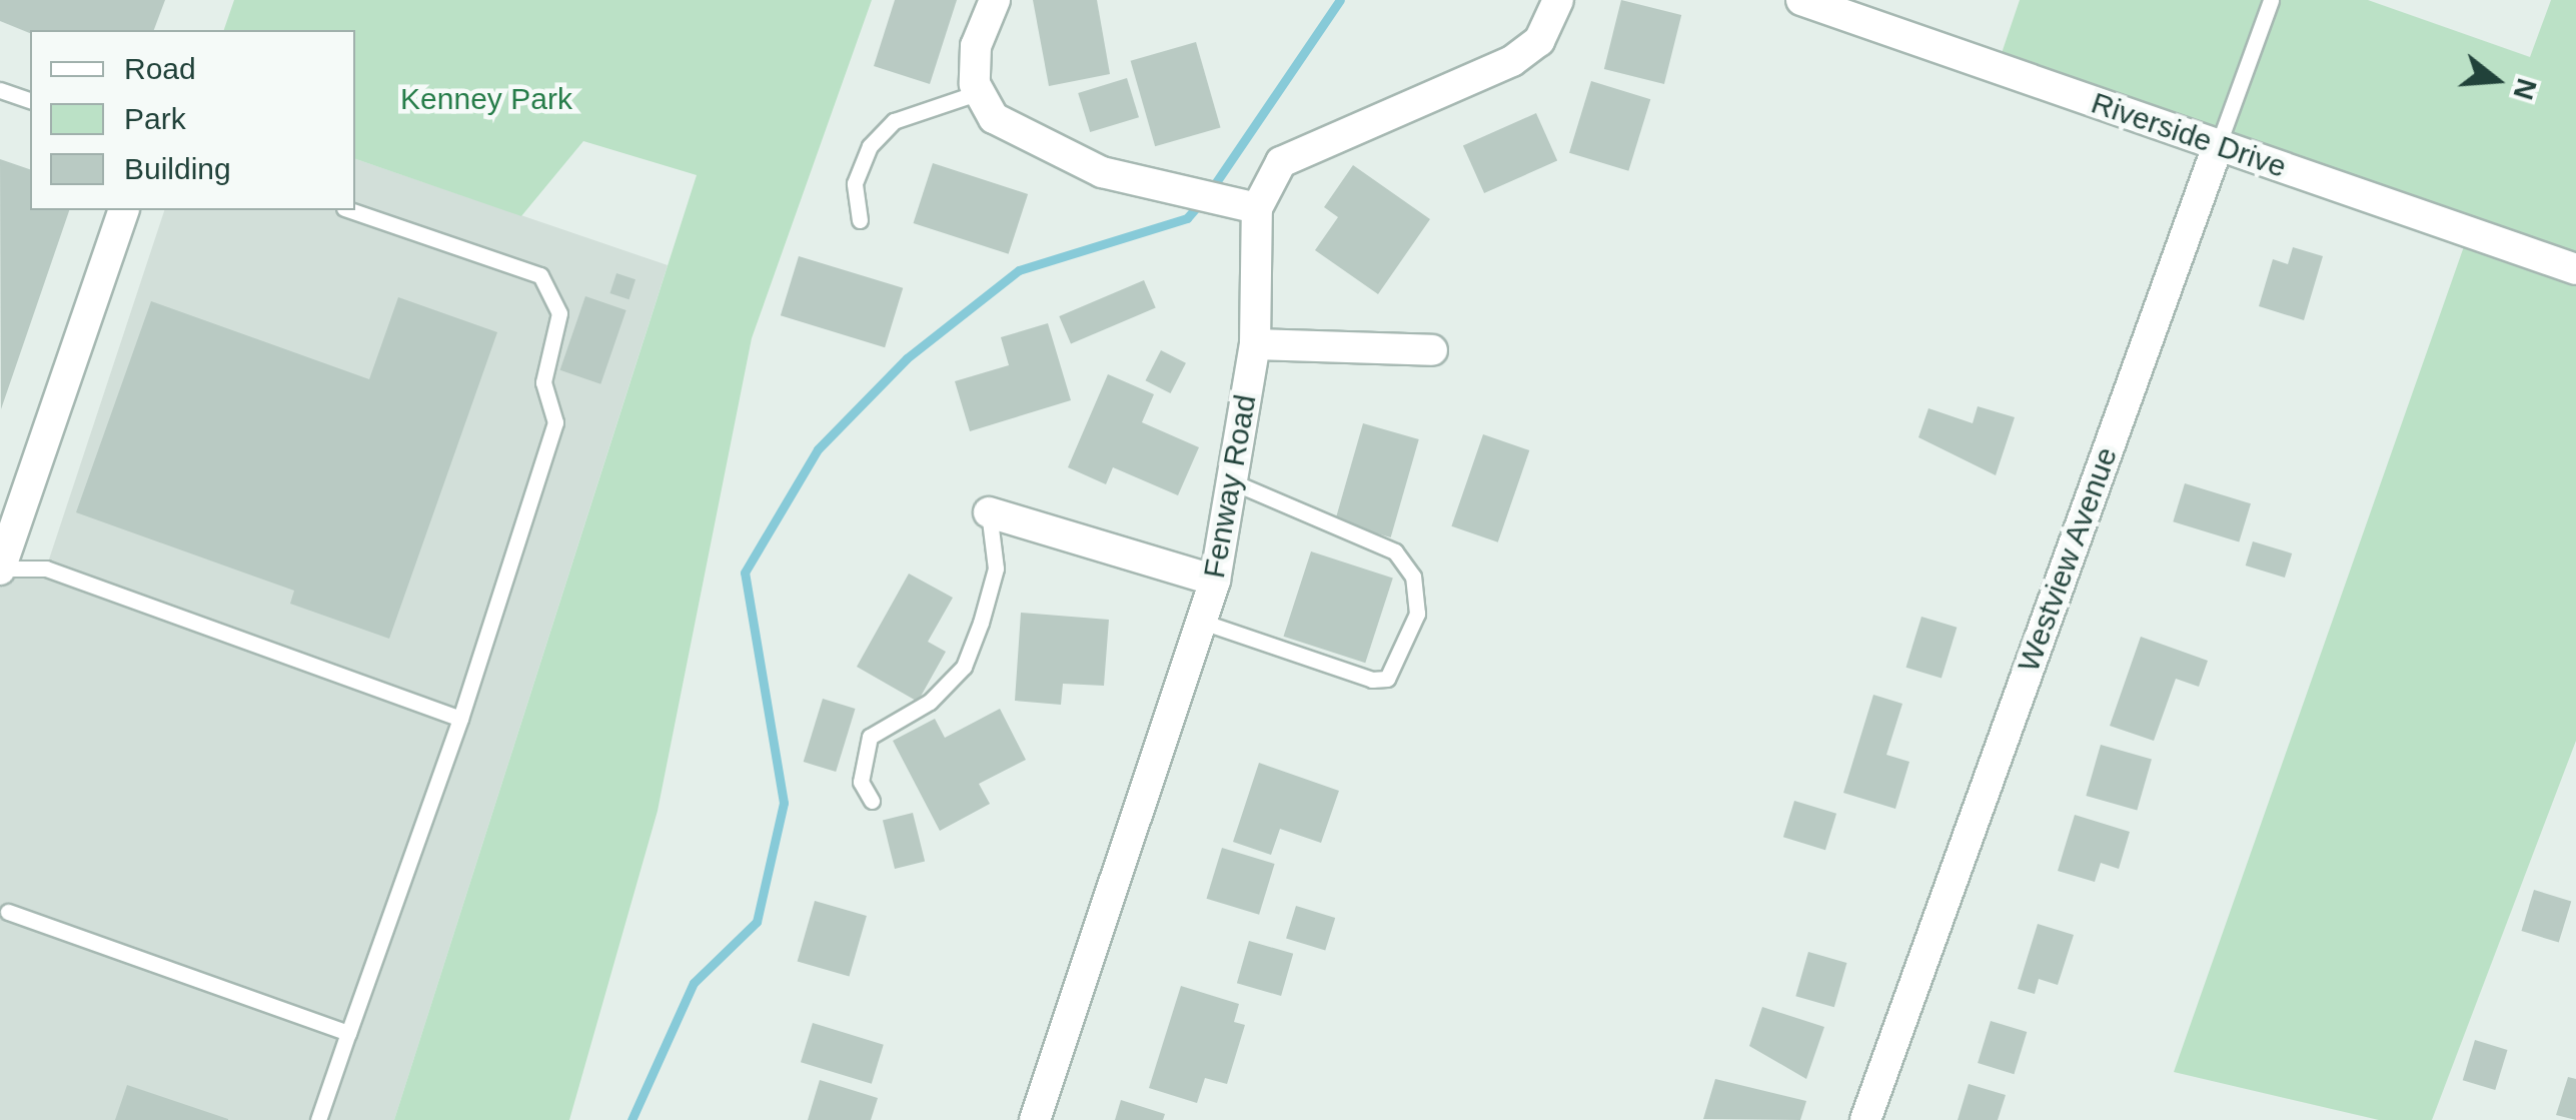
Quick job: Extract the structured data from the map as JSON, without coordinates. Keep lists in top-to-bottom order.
{
  "streets": {
    "street": ["Riverside Drive", "Fenway Road", "Westview Avenue"]
  },
  "crossings": [
    ["Riverside Drive", "Westview Avenue"]
  ],
  "parks": ["Kenney Park"],
  "legend": ["Road", "Park", "Building"],
  "north": "right"
}
